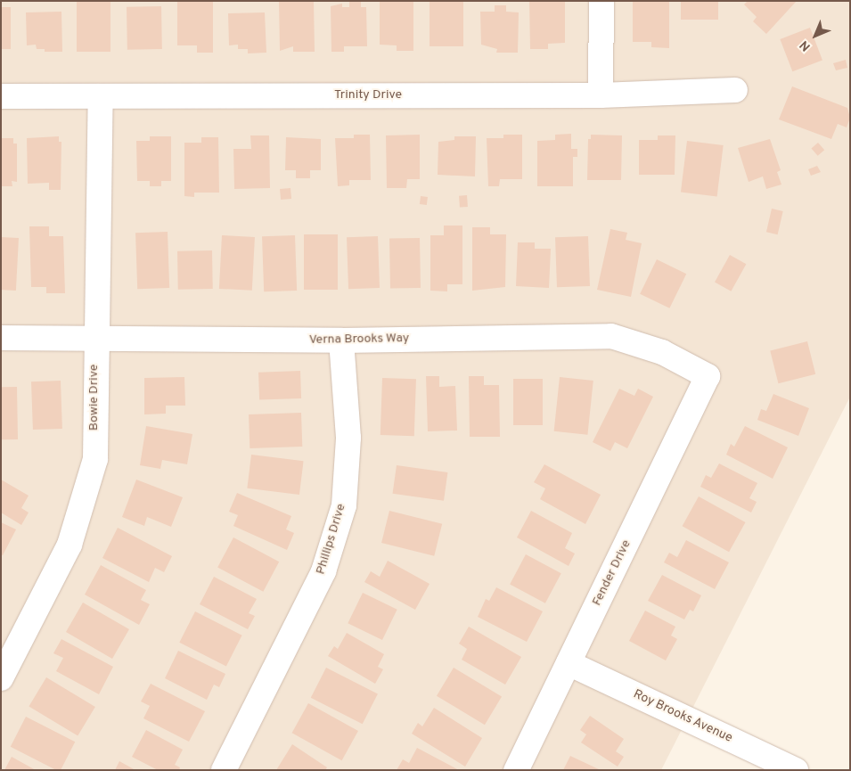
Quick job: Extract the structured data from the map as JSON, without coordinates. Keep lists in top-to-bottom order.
{
  "streets": {
    "street": [
      "Trinity Drive",
      "Verna Brooks Way",
      "Bowie Drive",
      "Phillips Drive",
      "Fender Drive",
      "Roy Brooks Avenue"
    ]
  },
  "crossings": [
    ["Trinity Drive", "Bowie Drive"],
    ["Verna Brooks Way", "Bowie Drive"],
    ["Verna Brooks Way", "Phillips Drive"],
    ["Verna Brooks Way", "Fender Drive"],
    ["Fender Drive", "Roy Brooks Avenue"]
  ],
  "north": "bottom left"
}
